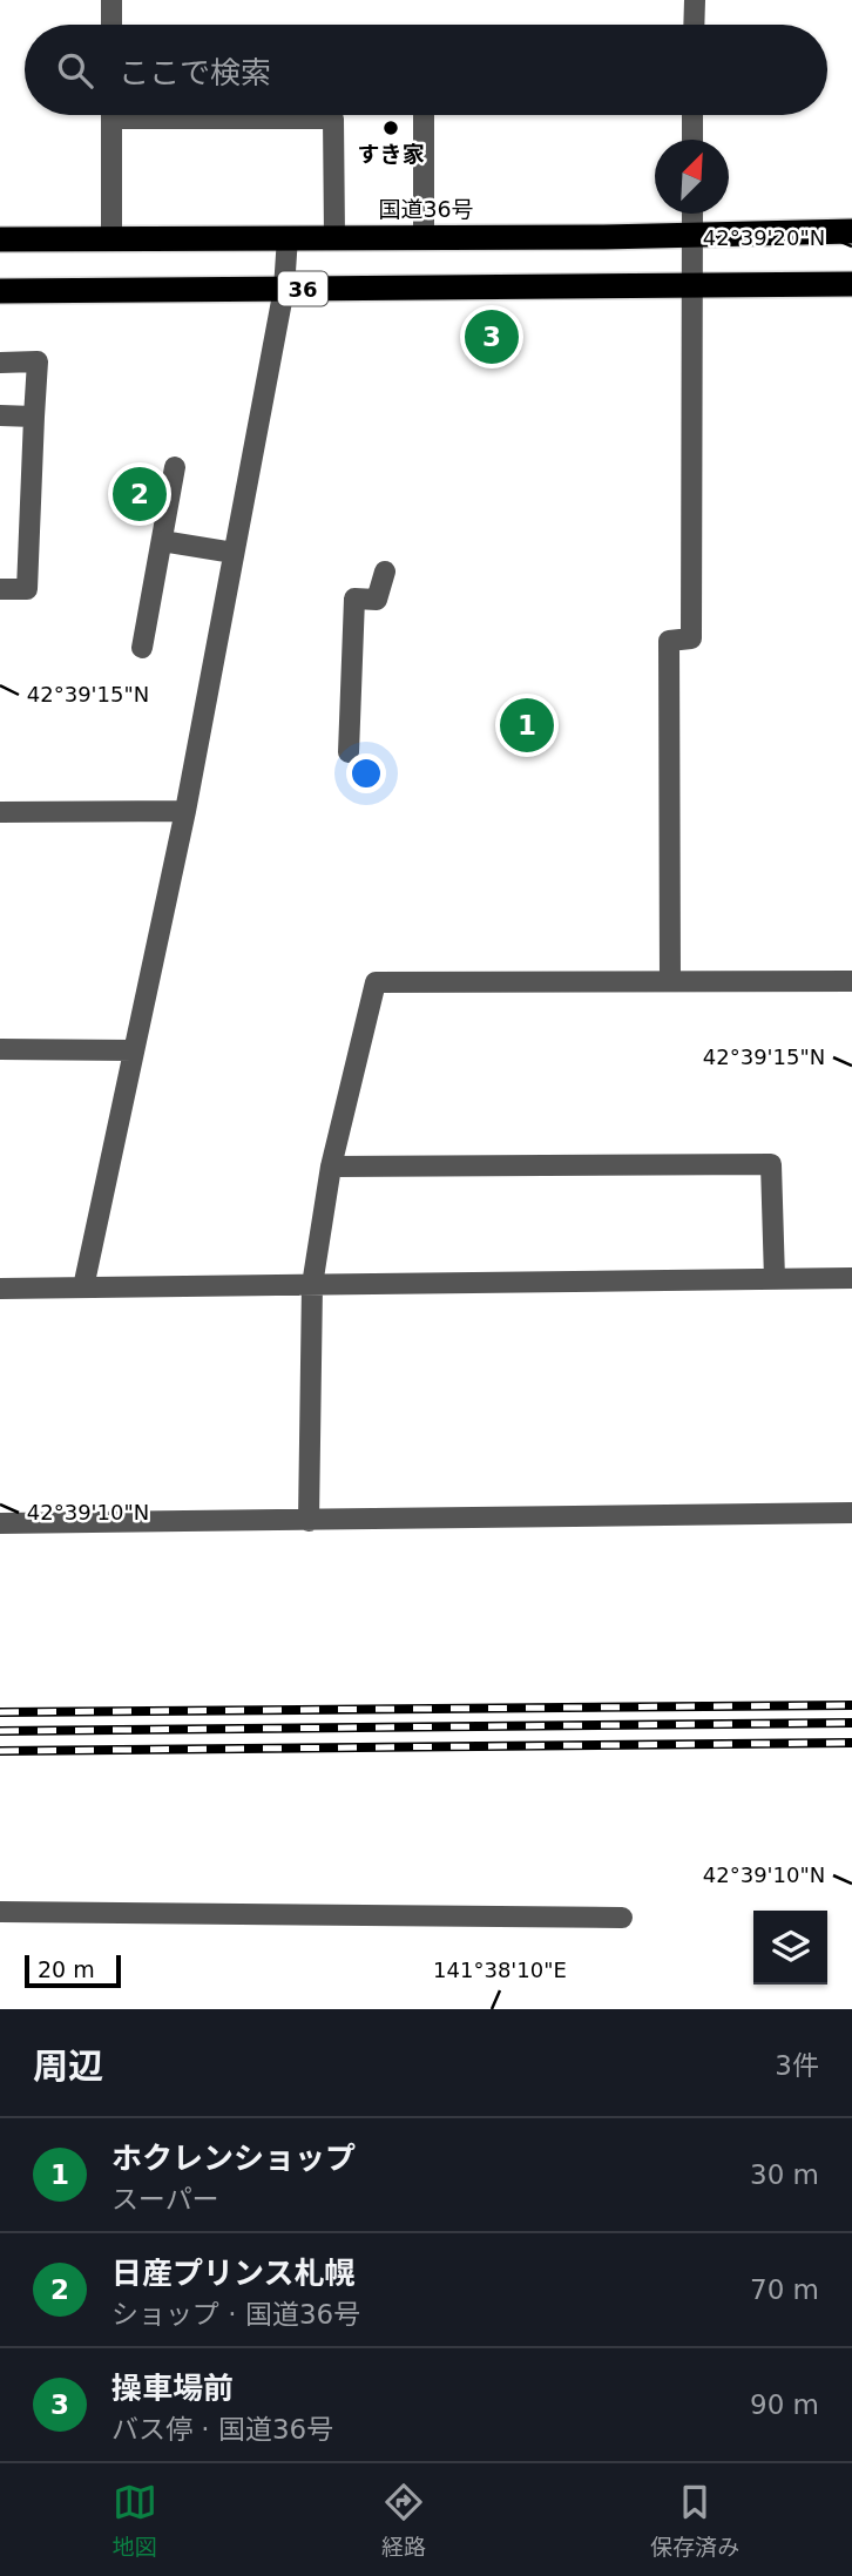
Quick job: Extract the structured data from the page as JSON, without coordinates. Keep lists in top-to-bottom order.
{
  "streets": {
    "highway": ["国道36号", "36"]
  },
  "places": ["すき家"],
  "scale_bar": "20 m",
  "north": "top right",
  "page": {
    "search": "ここで検索",
    "pins": ["3", "2", "1"],
    "scale": "20 m",
    "heading": ["周辺", "3件"],
    "list": [
      {
        "mark": "1",
        "name": "ホクレンショップ",
        "note": "スーパー",
        "value": "30 m"
      },
      {
        "mark": "2",
        "name": "日産プリンス札幌",
        "note": "ショップ · 国道36号",
        "value": "70 m"
      },
      {
        "mark": "3",
        "name": "操車場前",
        "note": "バス停 · 国道36号",
        "value": "90 m"
      }
    ],
    "nav": ["地図", "経路", "保存済み"]
  },
  "coordinates": [
    "42°39'20\"N",
    "42°39'15\"N",
    "42°39'10\"N",
    "141°38'10\"E"
  ]
}
